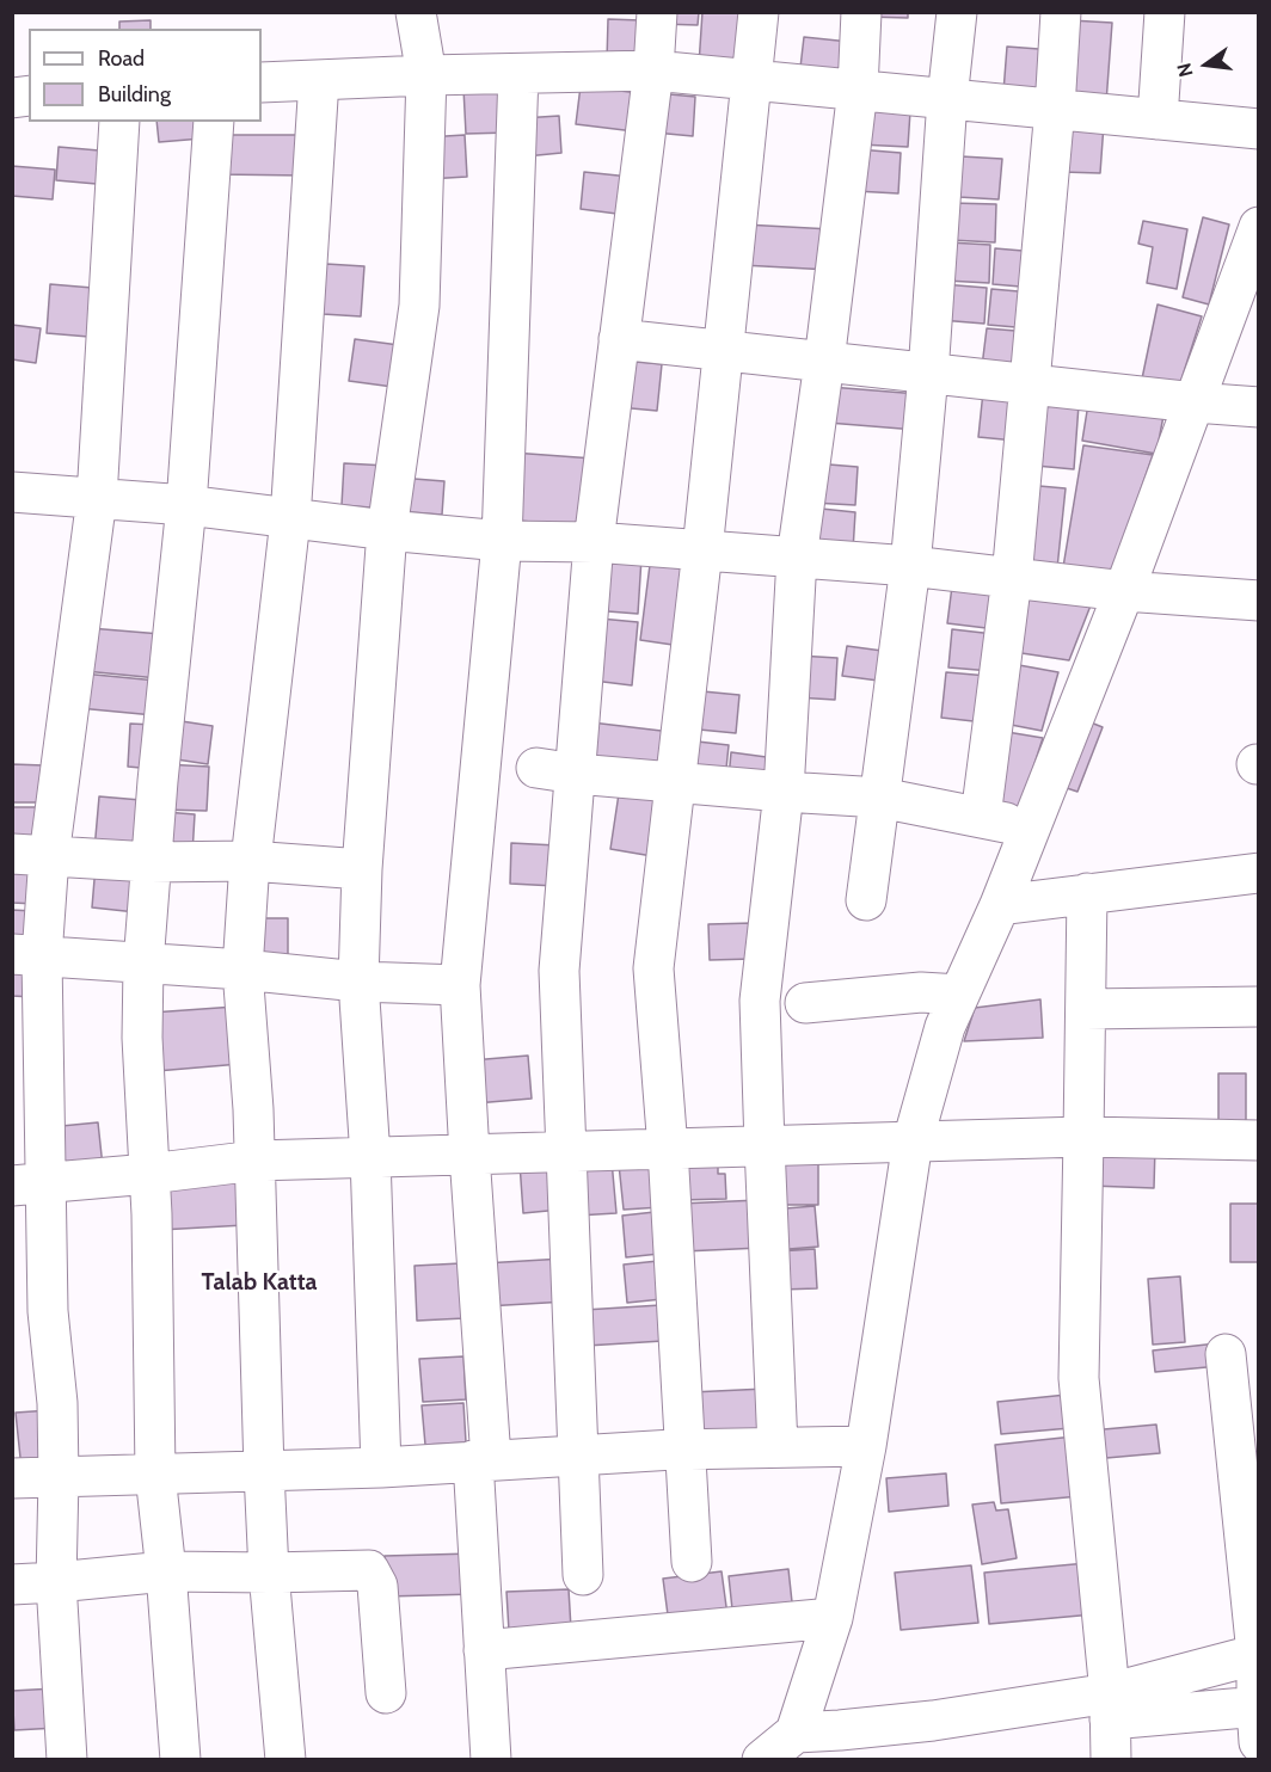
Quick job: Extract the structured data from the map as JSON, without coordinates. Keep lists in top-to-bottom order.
{
  "districts": ["Talab Katta"],
  "legend": ["Road", "Building"],
  "north": "left"
}
